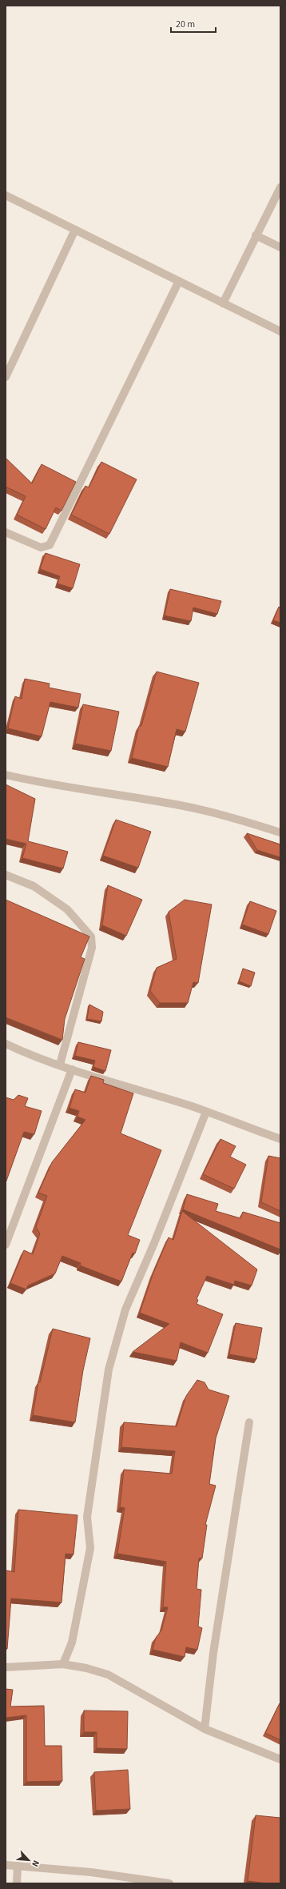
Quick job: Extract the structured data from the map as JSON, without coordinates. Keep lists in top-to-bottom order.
{
  "scale_bar": "20 m",
  "north": "bottom right"
}
